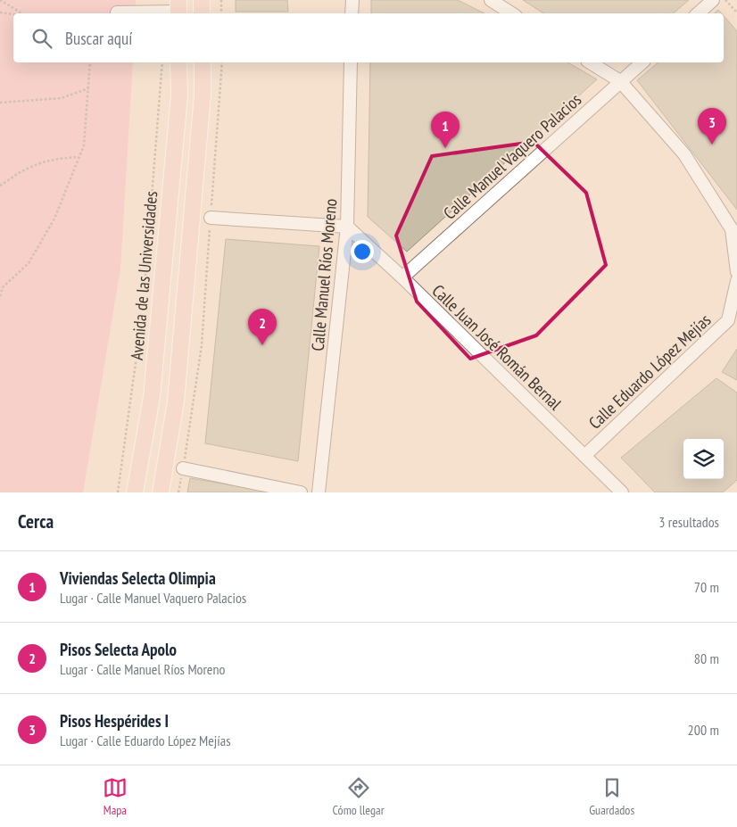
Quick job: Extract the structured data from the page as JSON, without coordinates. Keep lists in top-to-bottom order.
{
  "streets": {
    "main road": ["Avenida de las Universidades"],
    "street": [
      "Calle Manuel Vaquero Palacios",
      "Calle Manuel Ríos Moreno",
      "Calle Juan José Román Bernal",
      "Calle Eduardo López Mejías"
    ]
  },
  "crossings": [
    ["Calle Manuel Vaquero Palacios", "Calle Juan José Román Bernal"],
    ["Calle Manuel Ríos Moreno", "Calle Juan José Román Bernal"],
    ["Calle Juan José Román Bernal", "Calle Eduardo López Mejías"]
  ],
  "page": {
    "search": "Buscar aquí",
    "pins": ["3", "1", "2"],
    "heading": ["Cerca", "3 resultados"],
    "list": [
      {
        "mark": "1",
        "name": "Viviendas Selecta Olimpia",
        "note": "Lugar · Calle Manuel Vaquero Palacios",
        "value": "70 m"
      },
      {
        "mark": "2",
        "name": "Pisos Selecta Apolo",
        "note": "Lugar · Calle Manuel Ríos Moreno",
        "value": "80 m"
      },
      {
        "mark": "3",
        "name": "Pisos Hespérides I",
        "note": "Lugar · Calle Eduardo López Mejías",
        "value": "200 m"
      }
    ],
    "nav": ["Mapa", "Cómo llegar", "Guardados"]
  }
}
